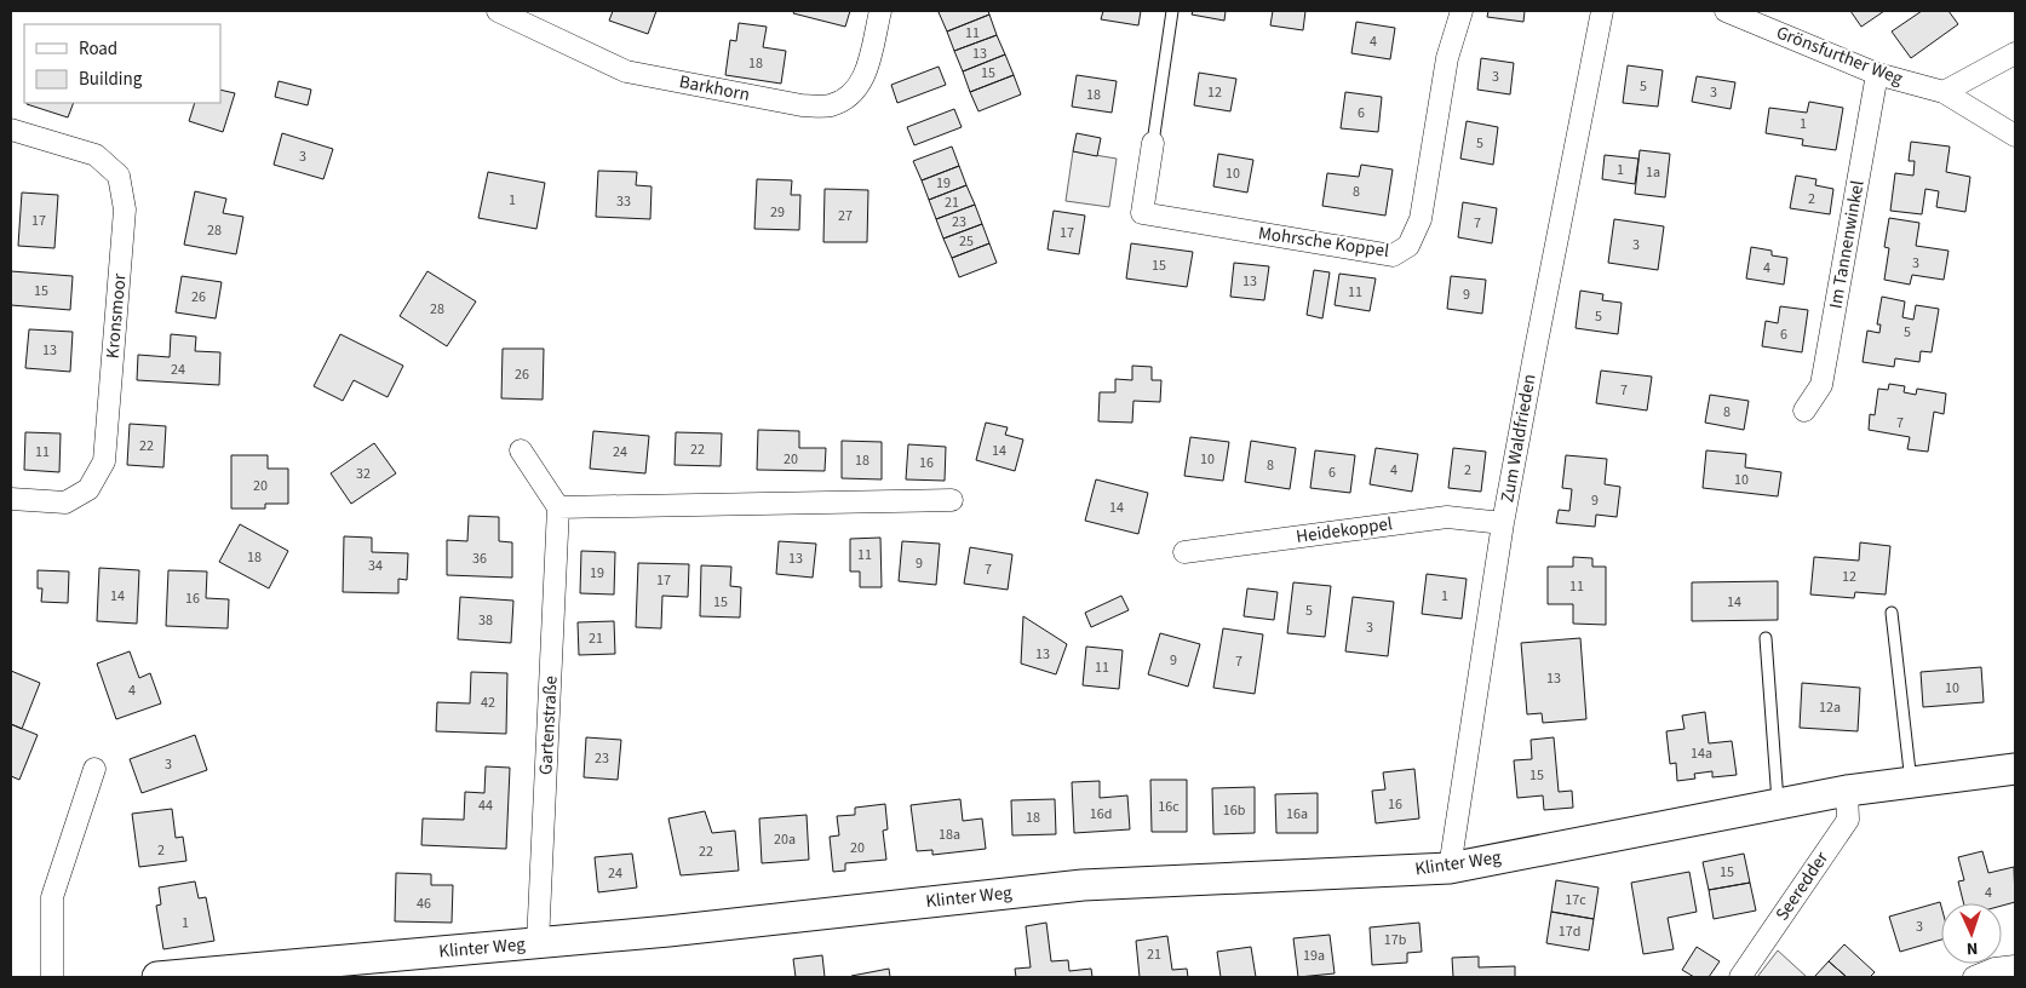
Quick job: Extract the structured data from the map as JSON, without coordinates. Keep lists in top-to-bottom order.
{
  "streets": {
    "street": [
      "Grönsfurther Weg",
      "Barkhorn",
      "Mohrsche Koppel",
      "Im Tannenwinkel",
      "Kronsmoor",
      "Zum Waldfrieden",
      "Heidekoppel",
      "Gartenstraße",
      "Klinter Weg",
      "Seeredder"
    ]
  },
  "crossings": [
    ["Grönsfurther Weg", "Im Tannenwinkel"],
    ["Zum Waldfrieden", "Heidekoppel"],
    ["Zum Waldfrieden", "Klinter Weg"],
    ["Gartenstraße", "Klinter Weg"],
    ["Klinter Weg", "Seeredder"]
  ],
  "house_numbers": [
    "11",
    "4",
    "13",
    "18",
    "15",
    "3",
    "5",
    "12",
    "3",
    "18",
    "6",
    "1",
    "5",
    "3",
    "1",
    "1a",
    "10",
    "19",
    "8",
    "2",
    "1",
    "33",
    "21",
    "29",
    "27",
    "17",
    "23",
    "7",
    "28",
    "17",
    "25",
    "3",
    "3",
    "15",
    "4",
    "13",
    "15",
    "11",
    "9",
    "26",
    "28",
    "5",
    "5",
    "6",
    "13",
    "24",
    "26",
    "7",
    "8",
    "7",
    "22",
    "22",
    "14",
    "11",
    "24",
    "20",
    "10",
    "18",
    "16",
    "8",
    "4",
    "2",
    "6",
    "32",
    "10",
    "20",
    "9",
    "14",
    "11",
    "18",
    "36",
    "13",
    "9",
    "34",
    "7",
    "19",
    "12",
    "17",
    "11",
    "14",
    "1",
    "16",
    "15",
    "14",
    "5",
    "38",
    "3",
    "21",
    "13",
    "9",
    "7",
    "11",
    "13",
    "10",
    "4",
    "42",
    "12a",
    "14a",
    "23",
    "3",
    "15",
    "16",
    "44",
    "16c",
    "16b",
    "16d",
    "16a",
    "18",
    "18a",
    "20a",
    "20",
    "2",
    "22",
    "15",
    "24",
    "4",
    "17c",
    "46",
    "1",
    "3",
    "17d",
    "17b",
    "21",
    "19a"
  ],
  "legend": ["Road", "Building"],
  "north": "bottom"
}
